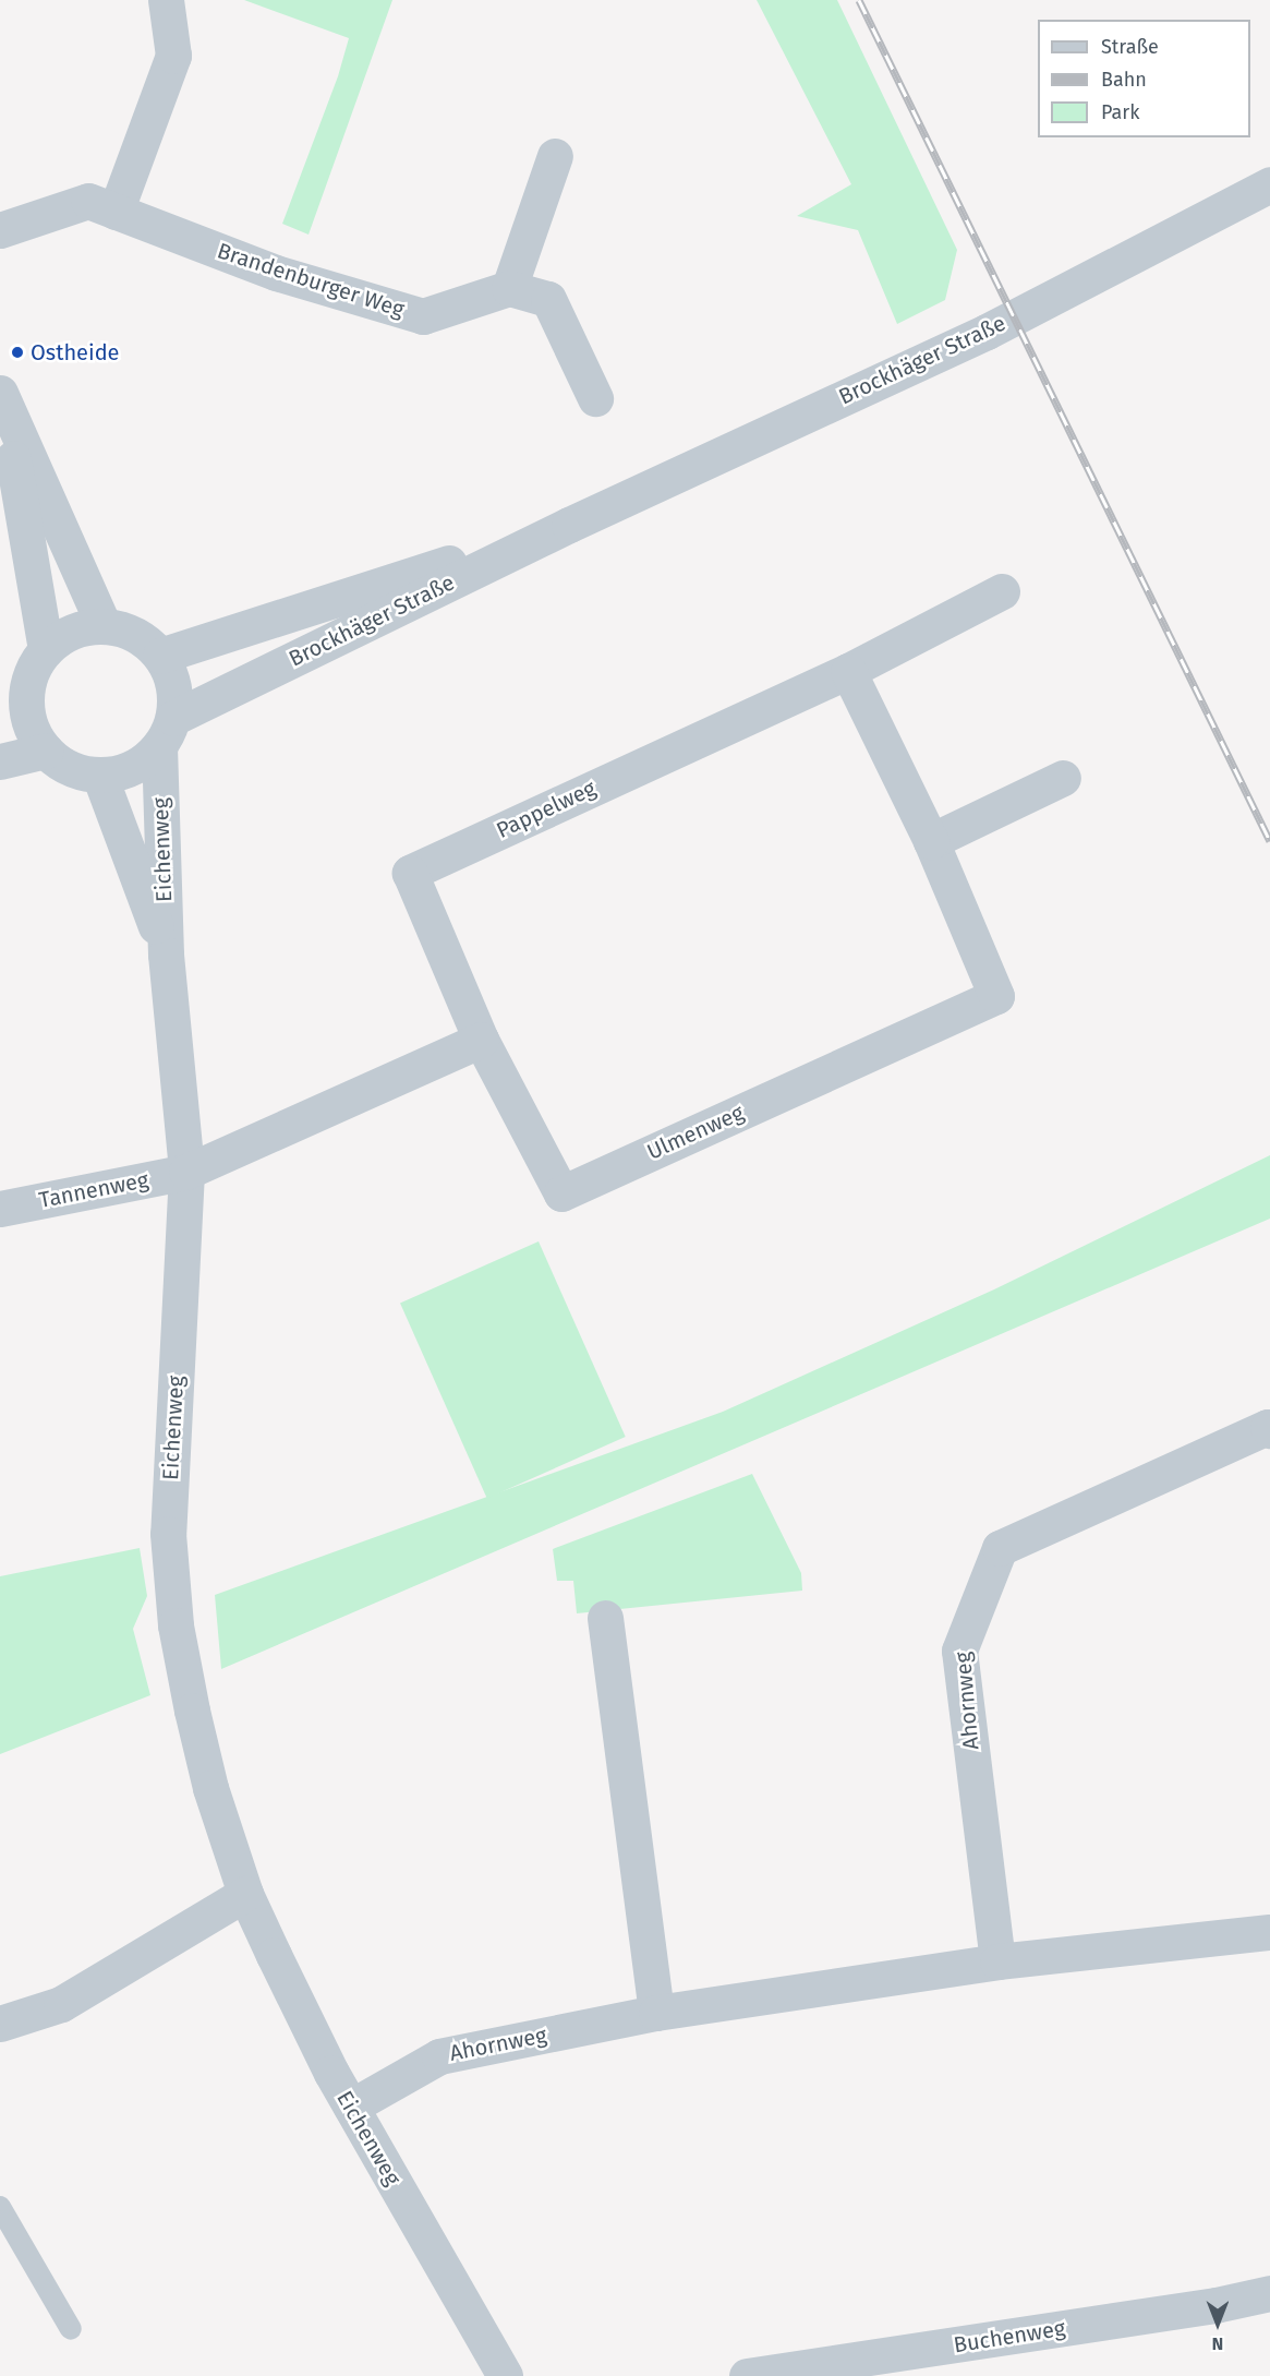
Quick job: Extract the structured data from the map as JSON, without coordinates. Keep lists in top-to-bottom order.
{
  "streets": {
    "street": [
      "Brandenburger Weg",
      "Brockhäger Straße",
      "Pappelweg",
      "Eichenweg",
      "Ulmenweg",
      "Tannenweg",
      "Ahornweg",
      "Buchenweg"
    ]
  },
  "crossings": [
    ["Brockhäger Straße", "Eichenweg"],
    ["Pappelweg", "Ulmenweg"],
    ["Eichenweg", "Tannenweg"],
    ["Eichenweg", "Ahornweg"]
  ],
  "places": ["Ostheide"],
  "legend": ["Straße", "Bahn", "Park"],
  "north": "bottom"
}
